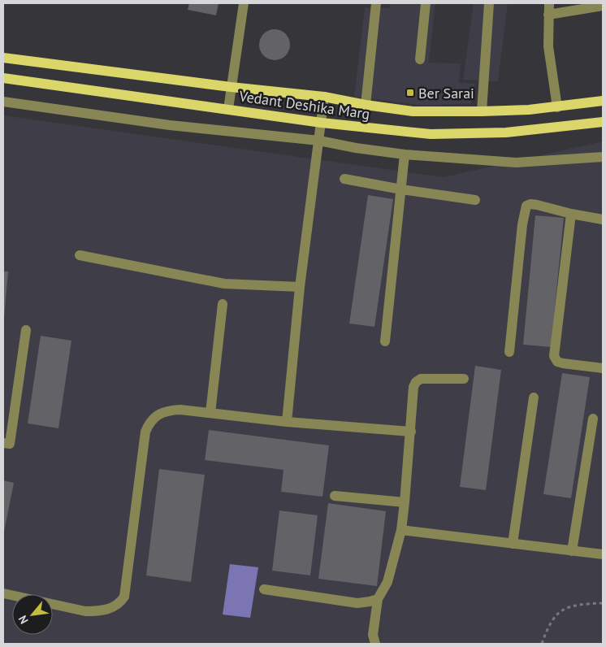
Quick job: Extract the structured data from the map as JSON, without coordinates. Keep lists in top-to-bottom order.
{
  "streets": {
    "main road": ["Vedant Deshika Marg"]
  },
  "places": {
    "transit": ["Ber Sarai"]
  },
  "north": "bottom left"
}
